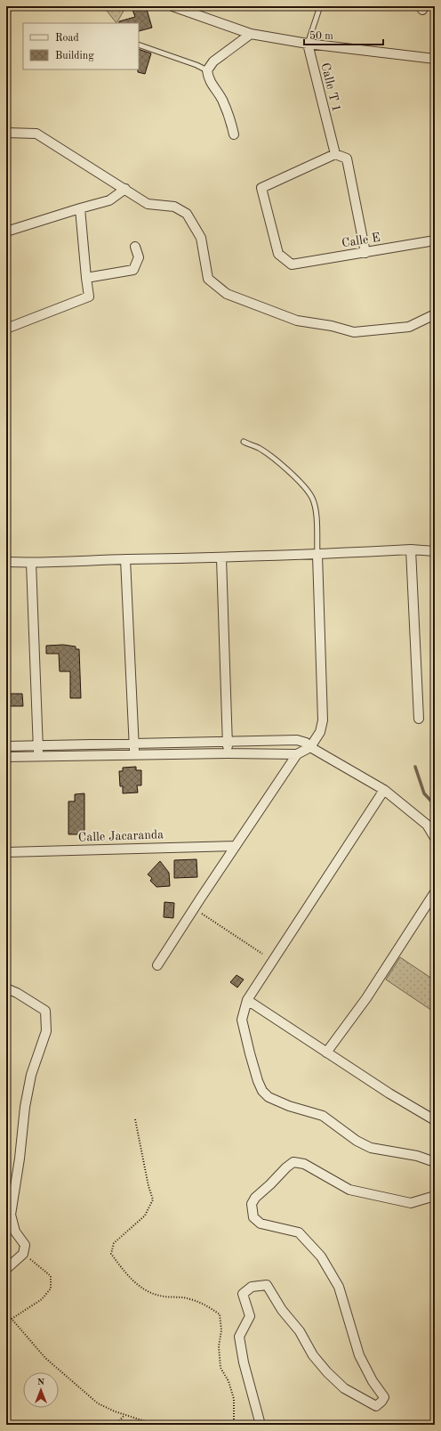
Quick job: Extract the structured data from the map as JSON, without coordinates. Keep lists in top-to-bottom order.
{
  "streets": {
    "street": ["Calle T 1", "Calle E", "Calle Jacaranda"]
  },
  "crossings": [
    ["Calle T 1", "Calle E"]
  ],
  "legend": ["Road", "Building"],
  "scale_bar": "50 m",
  "north": "top"
}
